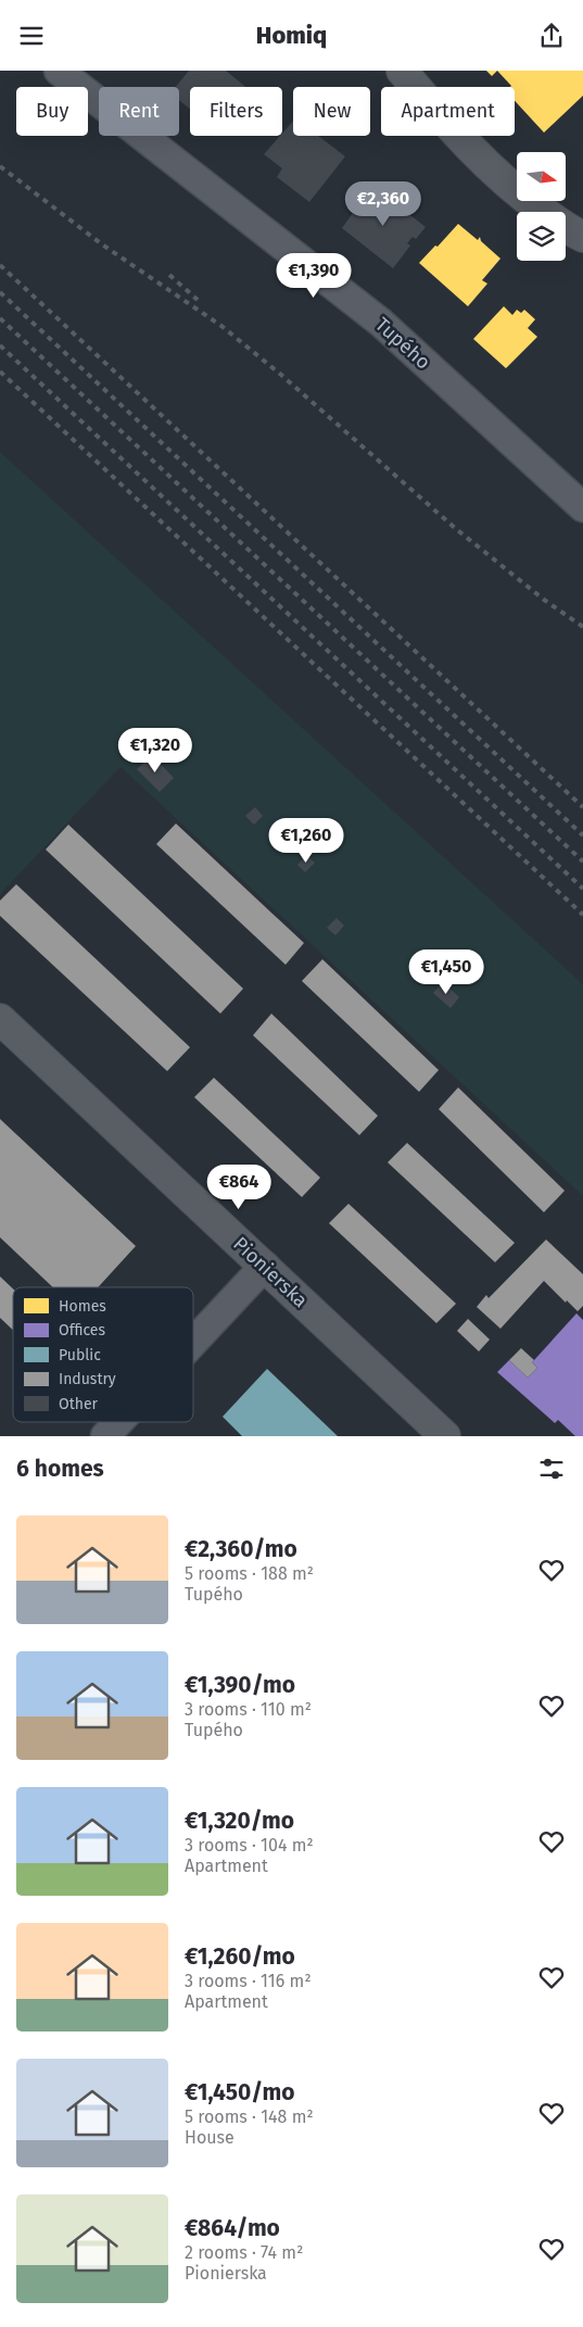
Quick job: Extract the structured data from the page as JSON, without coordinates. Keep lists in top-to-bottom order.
{
  "streets": {
    "street": ["Tupého", "Pionierska"]
  },
  "legend": [
    "Homes",
    "Offices",
    "Public",
    "Industry",
    "Other"
  ],
  "north": "right",
  "page": {
    "header": "Homiq",
    "chip": [
      "Buy",
      "Rent",
      "Filters",
      "New",
      "Apartment"
    ],
    "price": [
      "€2,360",
      "€1,390",
      "€1,320",
      "€1,260",
      "€1,450",
      "€864"
    ],
    "heading": "6 homes",
    "list": [
      {
        "name": "€2,360/mo",
        "note": "5 rooms · 188 m² · Tupého"
      },
      {
        "name": "€1,390/mo",
        "note": "3 rooms · 110 m² · Tupého"
      },
      {
        "name": "€1,320/mo",
        "note": "3 rooms · 104 m² · Apartment"
      },
      {
        "name": "€1,260/mo",
        "note": "3 rooms · 116 m² · Apartment"
      },
      {
        "name": "€1,450/mo",
        "note": "5 rooms · 148 m² · House"
      },
      {
        "name": "€864/mo",
        "note": "2 rooms · 74 m² · Pionierska"
      }
    ]
  }
}
